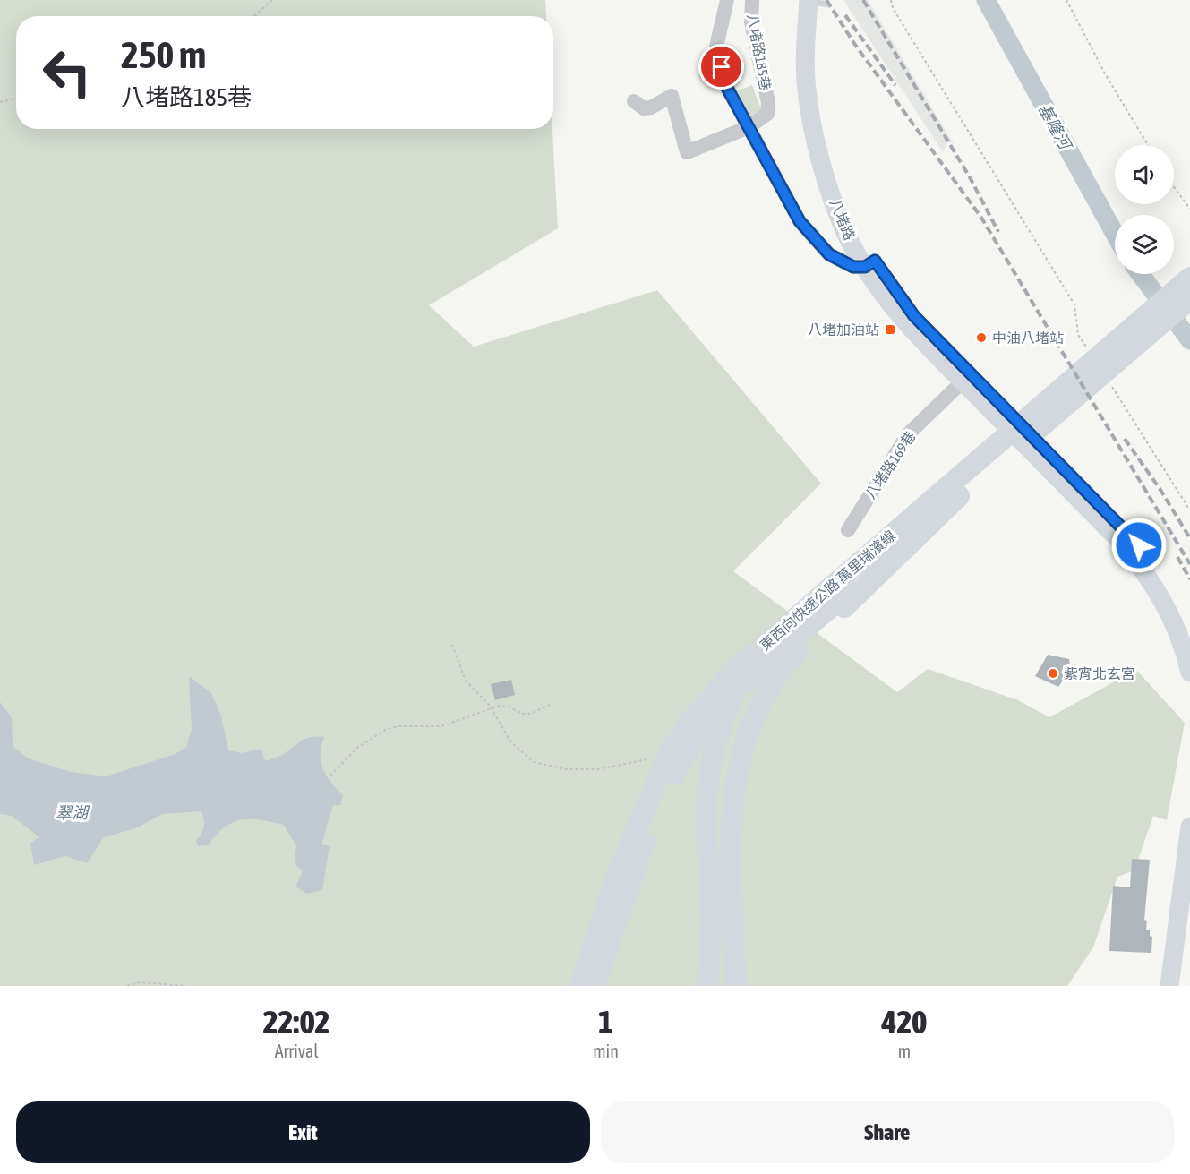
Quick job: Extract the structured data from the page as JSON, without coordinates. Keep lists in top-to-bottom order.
{
  "streets": {
    "highway": ["東西向快速公路 萬里瑞濱線"],
    "main road": ["八堵路"],
    "street": ["八堵路185巷", "八堵路169巷"]
  },
  "crossings": [
    ["八堵路185巷", "八堵路"],
    ["八堵路", "八堵路169巷"]
  ],
  "water": ["基隆河", "翠湖"],
  "places": {
    "transit": ["八堵加油站"],
    "other": ["中油八堵站", "紫宵北玄宮"]
  },
  "page": {
    "turn": ["250 m", "八堵路185巷"],
    "eta": [
      "22:02",
      "Arrival",
      "1",
      "min",
      "420",
      "m"
    ],
    "buttons": ["Exit", "Share"]
  }
}
